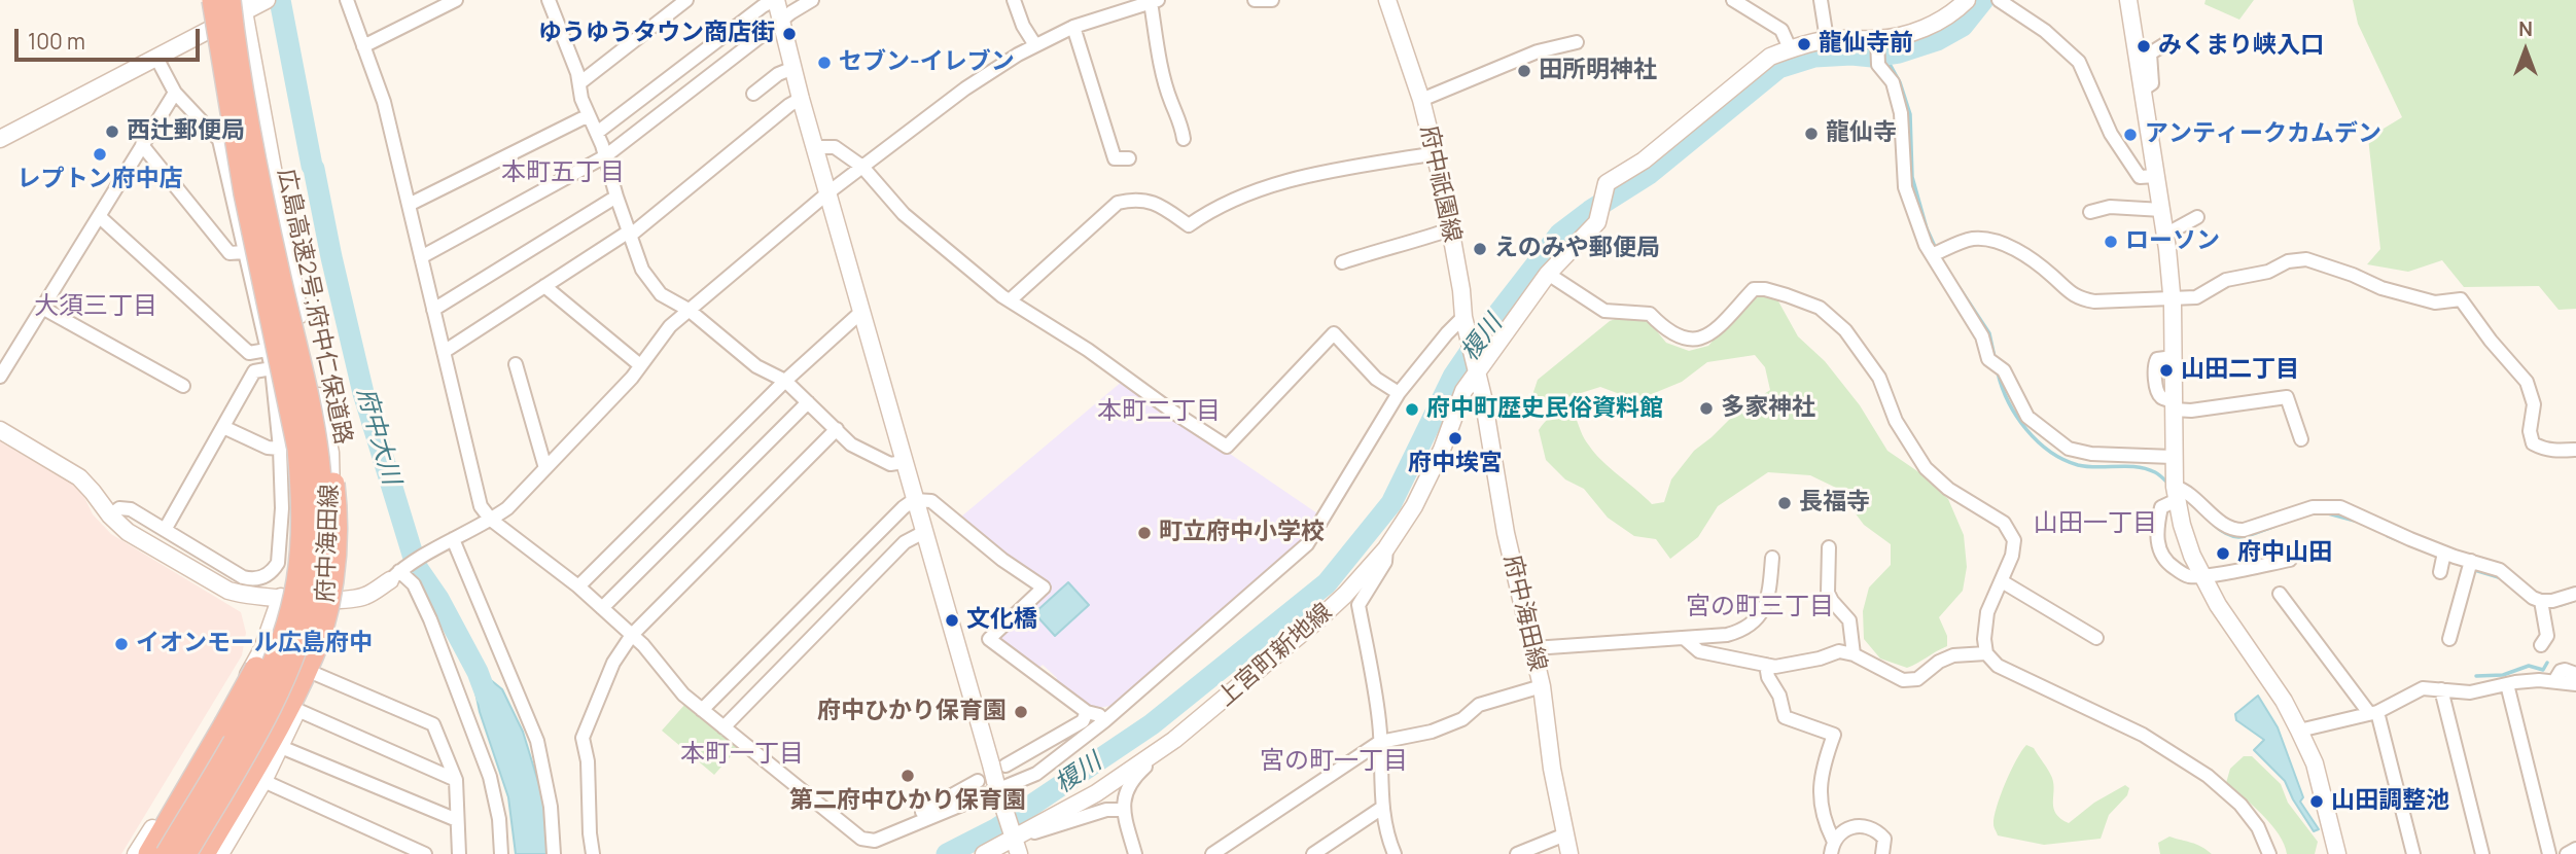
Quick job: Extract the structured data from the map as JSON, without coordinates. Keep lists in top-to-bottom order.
{
  "streets": {
    "highway": ["広島高速2号;府中仁保道路"],
    "street": ["府中祇園線", "府中海田線", "上宮町新地線"]
  },
  "crossings": [
    ["府中祇園線", "府中海田線"],
    ["府中祇園線", "上宮町新地線"],
    ["広島高速2号;府中仁保道路", "府中海田線"],
    ["府中海田線", "上宮町新地線"]
  ],
  "districts": [
    "本町五丁目",
    "大須三丁目",
    "本町二丁目",
    "山田一丁目",
    "宮の町三丁目",
    "本町一丁目",
    "宮の町一丁目"
  ],
  "water": ["榎川", "府中大川"],
  "places": [
    "ゆうゆうタウン商店街",
    "龍仙寺前",
    "みくまり峡入口",
    "セブン-イレブン",
    "田所明神社",
    "西辻郵便局",
    "龍仙寺",
    "アンティークカムデン",
    "レプトン府中店",
    "ローソン",
    "えのみや郵便局",
    "山田二丁目",
    "多家神社",
    "府中町歴史民俗資料館",
    "府中埃宮",
    "長福寺",
    "町立府中小学校",
    "府中山田",
    "文化橋",
    "イオンモール広島府中",
    "府中ひかり保育園",
    "第二府中ひかり保育園",
    "山田調整池"
  ],
  "scale_bar": "100 m",
  "north": "top"
}
